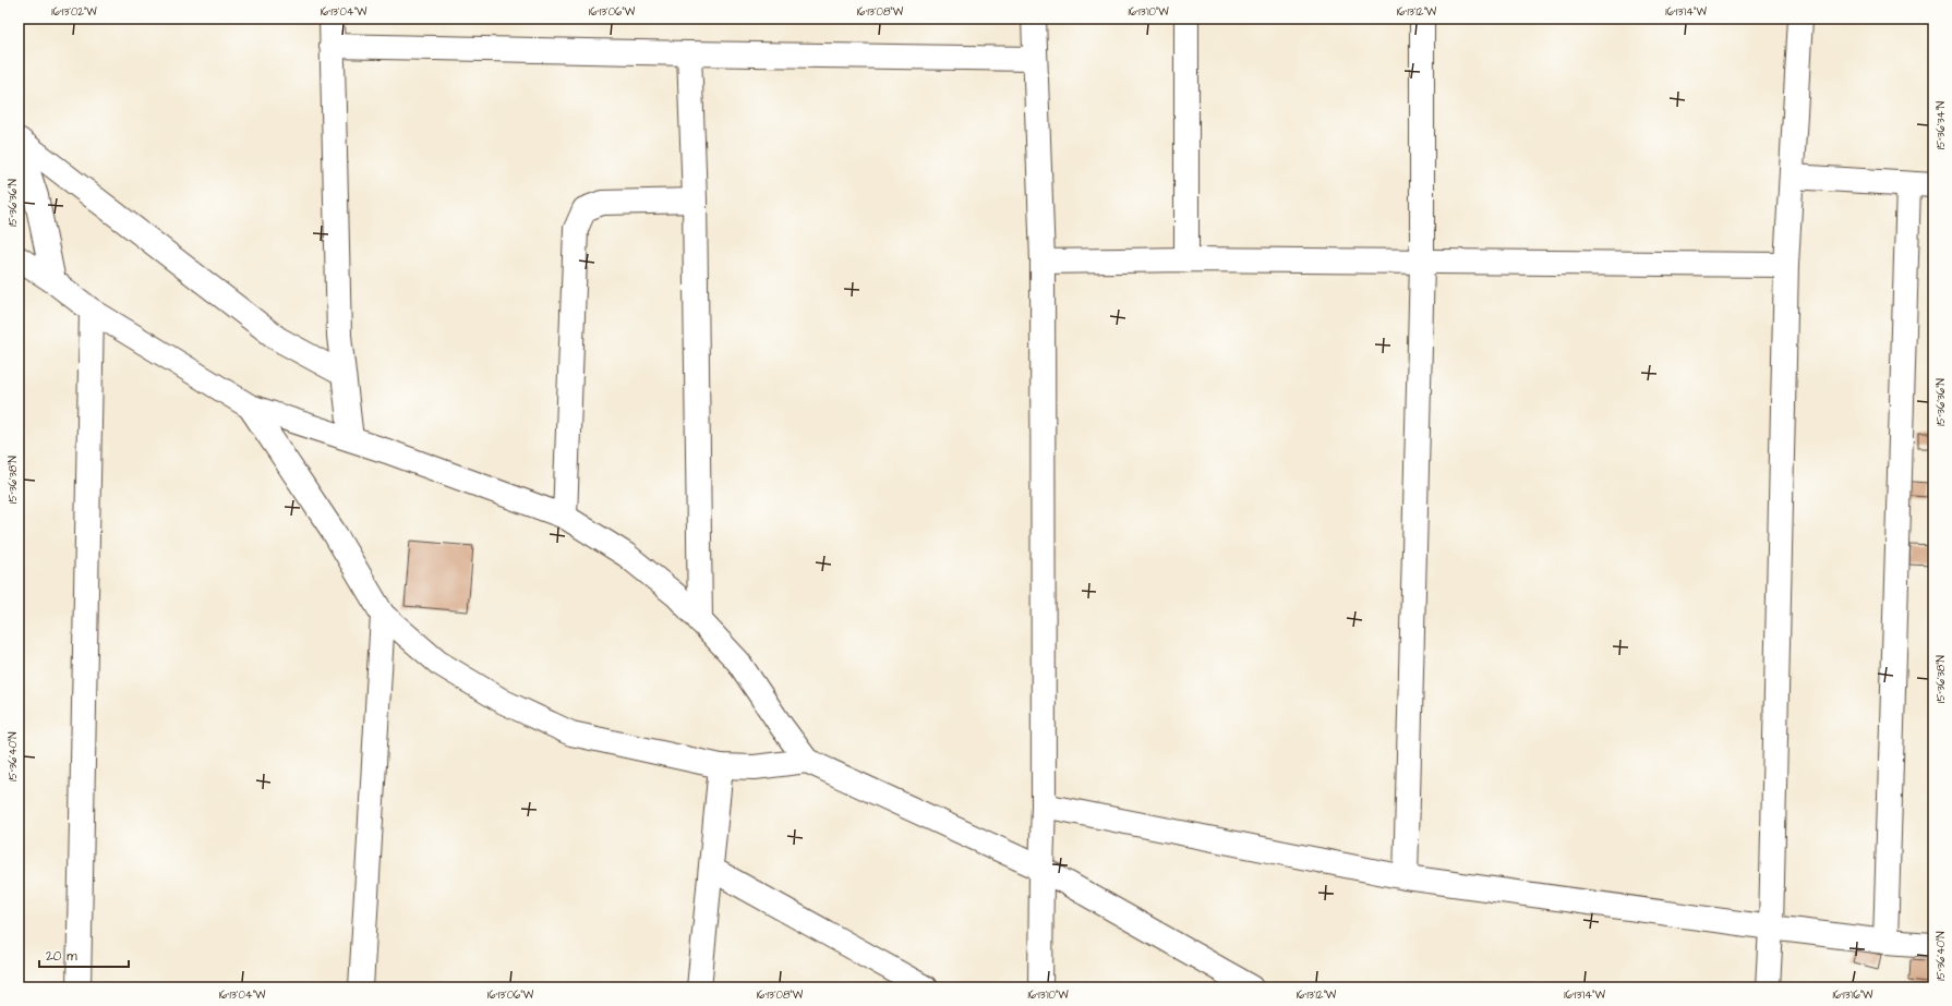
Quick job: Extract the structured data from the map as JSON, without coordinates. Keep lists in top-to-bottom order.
{
  "scale_bar": "20 m",
  "coordinates": [
    "16°13'02\"W",
    "16°13'04\"W",
    "16°13'06\"W",
    "16°13'08\"W",
    "16°13'10\"W",
    "16°13'12\"W",
    "16°13'14\"W",
    "15°36'34\"N",
    "15°36'36\"N",
    "15°36'38\"N",
    "15°36'40\"N",
    "16°13'16\"W"
  ]
}
